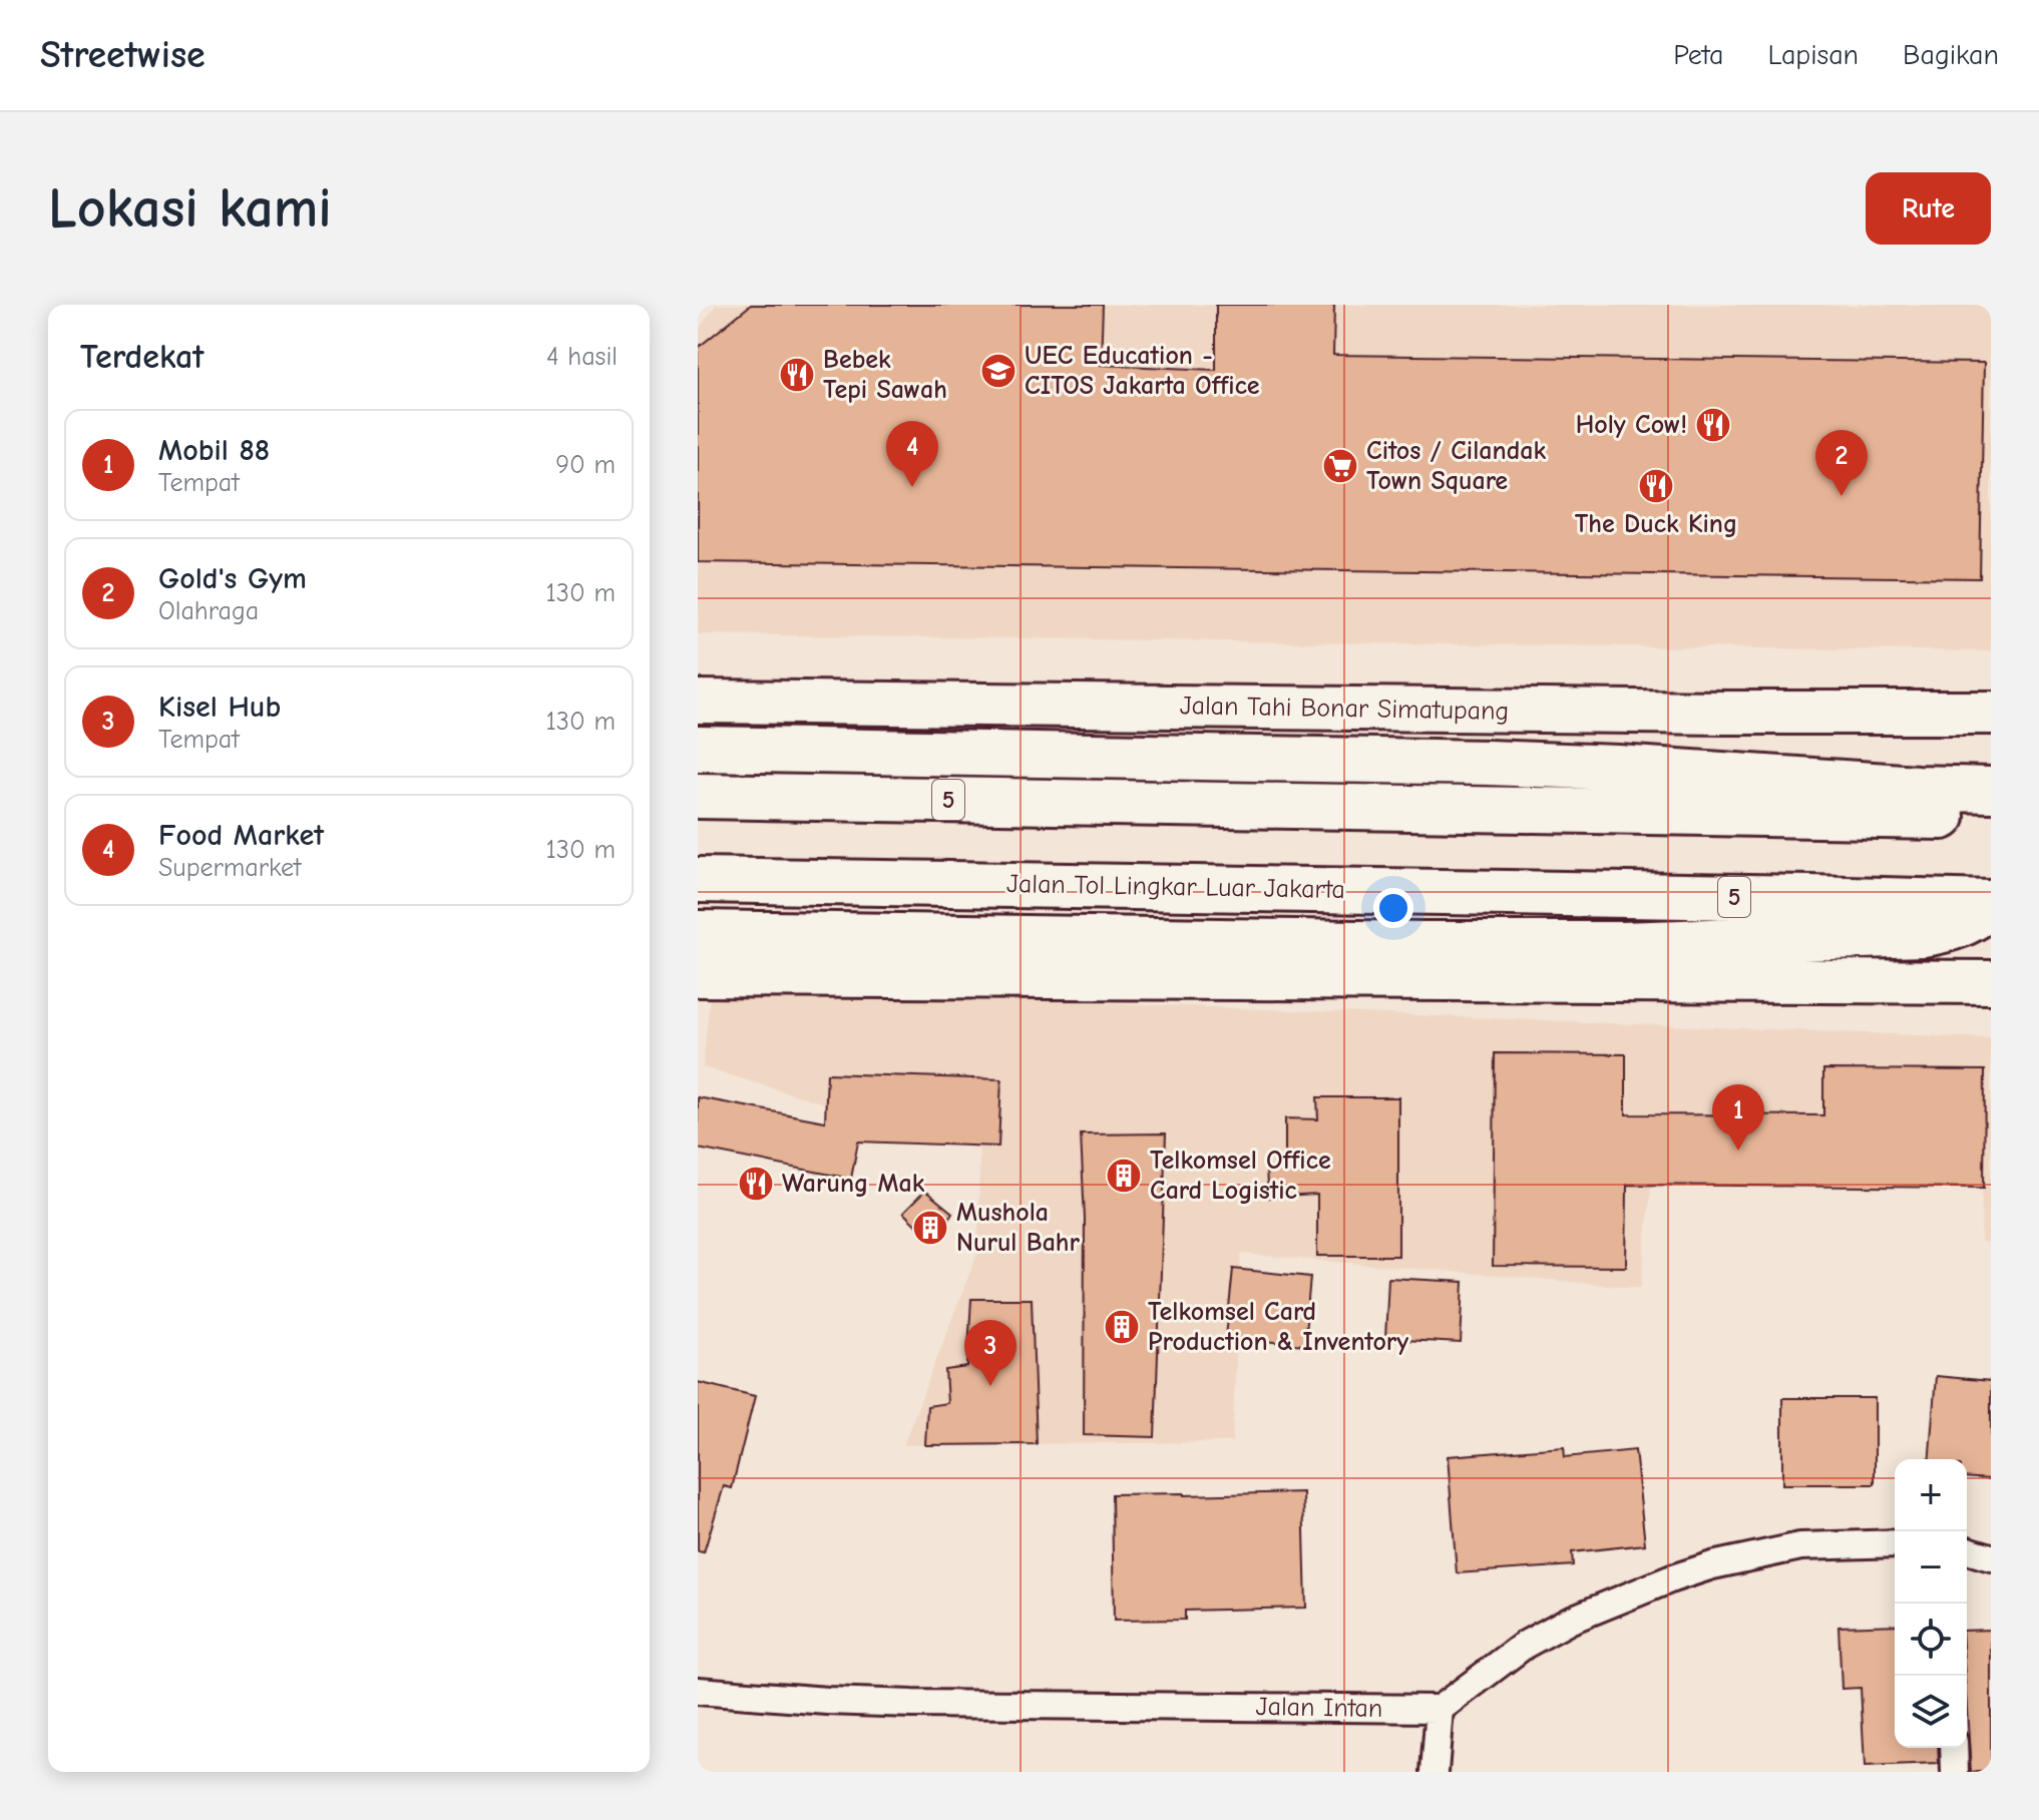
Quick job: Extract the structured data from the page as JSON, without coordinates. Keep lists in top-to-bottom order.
{
  "streets": {
    "highway": ["Jalan Tahi Bonar Simatupang", "5", "Jalan Tol Lingkar Luar Jakarta"],
    "street": ["Jalan Intan"]
  },
  "places": {
    "school or university": ["UEC Education - CITOS Jakarta Office"],
    "restaurant": [
      "Bebek Tepi Sawah",
      "Holy Cow!",
      "The Duck King",
      "Warung Mak"
    ],
    "supermarket": ["Citos / Cilandak Town Square"],
    "building": ["Telkomsel Office Card Logistic", "Mushola Nurul Bahr", "Telkomsel Card Production & Inventory"]
  },
  "page": {
    "header": "Streetwise",
    "nav": ["Peta", "Lapisan", "Bagikan"],
    "buttons": "Rute",
    "title": "Lokasi kami",
    "heading": ["Terdekat", "4 hasil"],
    "list": [
      {
        "mark": "1",
        "name": "Mobil 88",
        "note": "Tempat",
        "value": "90 m"
      },
      {
        "mark": "2",
        "name": "Gold's Gym",
        "note": "Olahraga",
        "value": "130 m"
      },
      {
        "mark": "3",
        "name": "Kisel Hub",
        "note": "Tempat",
        "value": "130 m"
      },
      {
        "mark": "4",
        "name": "Food Market",
        "note": "Supermarket",
        "value": "130 m"
      }
    ],
    "pins": [
      "4",
      "2",
      "1",
      "3"
    ],
    "map_buttons": ["+", "−"]
  }
}
